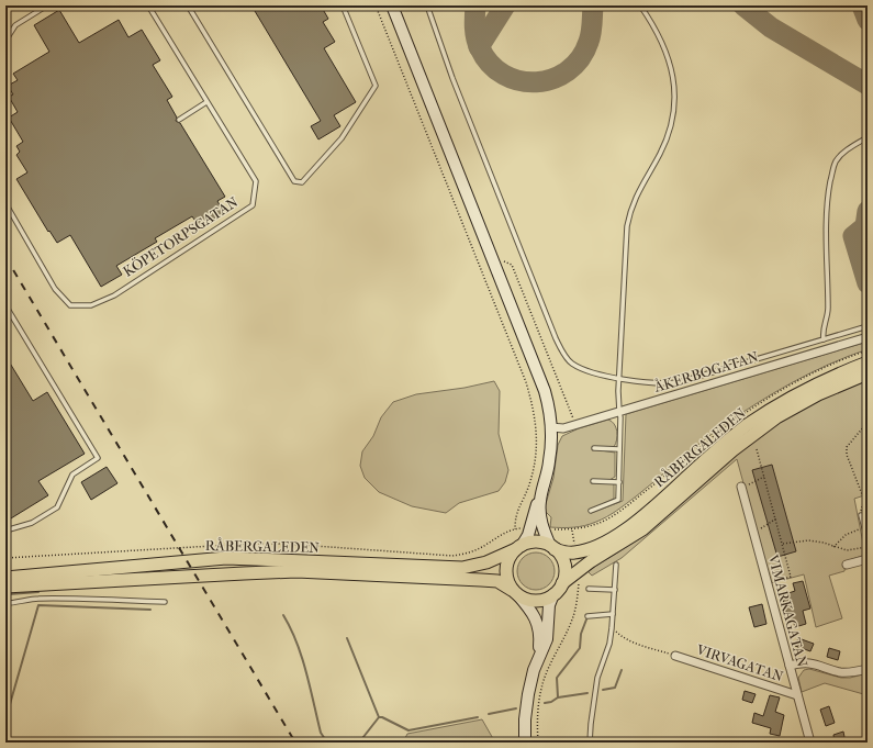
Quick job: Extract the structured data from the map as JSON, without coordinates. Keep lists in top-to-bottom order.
{
  "streets": {
    "main road": ["RÅBERGALEDEN"],
    "street": ["ÅKERBOGATAN", "VIMARKAGATAN", "VIRVAGATAN"],
    "lane": ["KÖPETORPSGATAN"]
  },
  "crossings": [
    ["VIMARKAGATAN", "VIRVAGATAN"]
  ]
}
